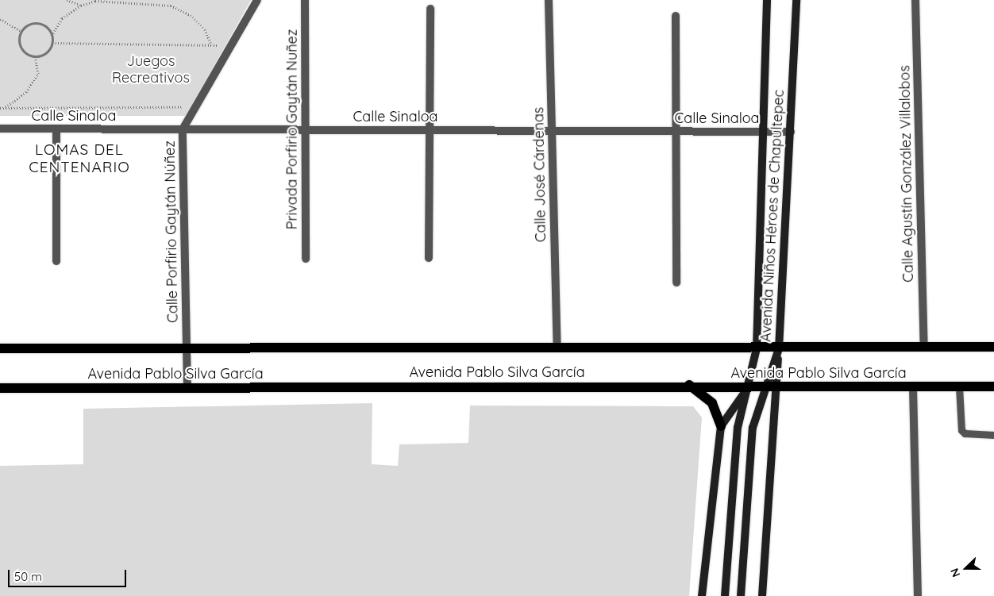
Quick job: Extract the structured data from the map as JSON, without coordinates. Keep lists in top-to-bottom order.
{
  "streets": {
    "main road": ["Avenida Niños Héroes de Chapultepec", "Avenida Pablo Silva García"],
    "street": [
      "Calle Sinaloa",
      "Privada Porfirio Gaytán Nuñez",
      "Calle Agustín González Villalobos",
      "Calle José Cárdenas",
      "Calle Porfirio Gaytán Núñez"
    ]
  },
  "crossings": [
    ["Calle Sinaloa", "Privada Porfirio Gaytán Nuñez"],
    ["Calle Sinaloa", "Calle José Cárdenas"],
    ["Calle Sinaloa", "Avenida Niños Héroes de Chapultepec"],
    ["Calle Sinaloa", "Calle Porfirio Gaytán Núñez"],
    ["Calle Agustín González Villalobos", "Avenida Pablo Silva García"],
    ["Calle José Cárdenas", "Avenida Pablo Silva García"],
    ["Avenida Niños Héroes de Chapultepec", "Avenida Pablo Silva García"],
    ["Calle Porfirio Gaytán Núñez", "Avenida Pablo Silva García"]
  ],
  "districts": ["LOMAS DEL CENTENARIO"],
  "parks": ["Juegos Recreativos"],
  "scale_bar": "50 m",
  "north": "left"
}
